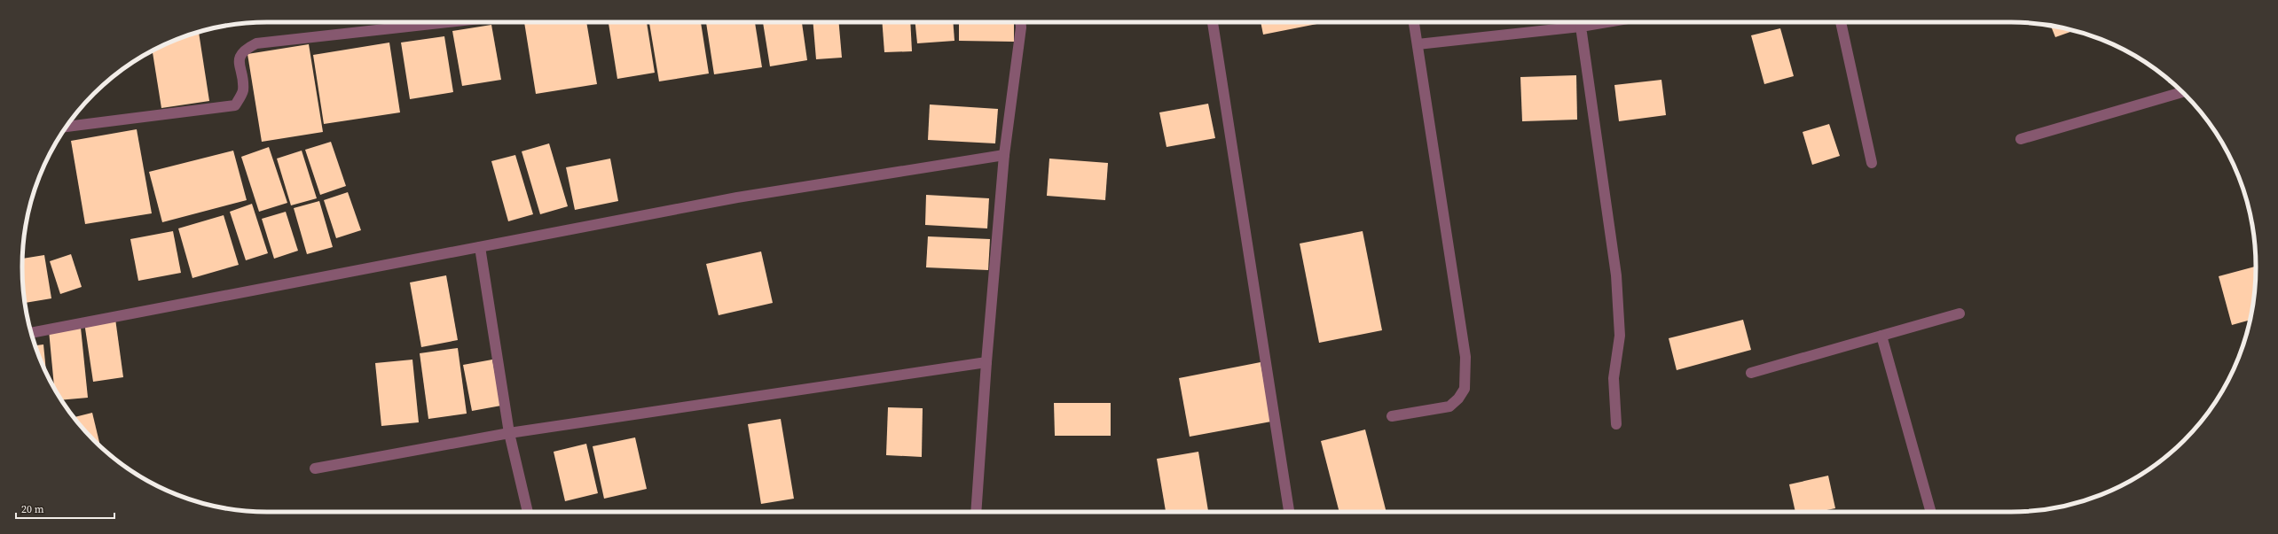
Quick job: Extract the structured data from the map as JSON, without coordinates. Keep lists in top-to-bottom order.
{
  "scale_bar": "20 m"
}
